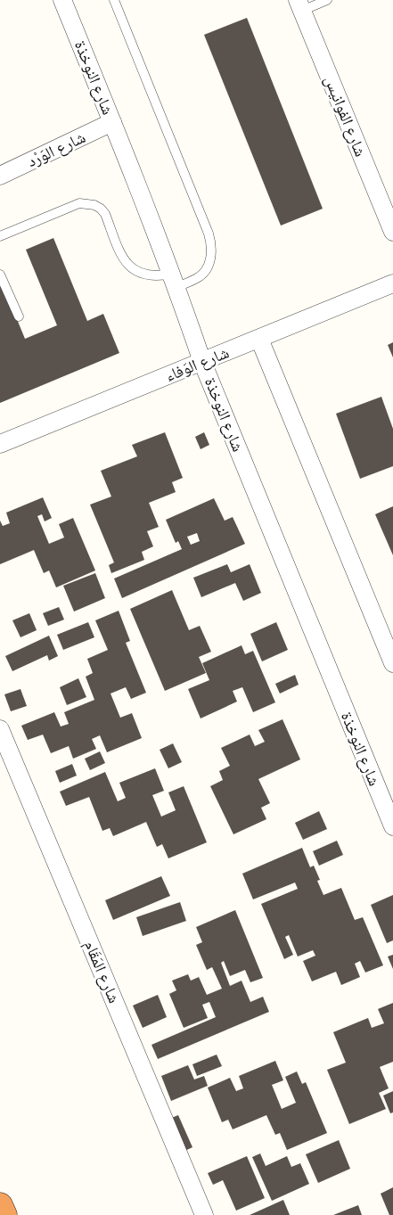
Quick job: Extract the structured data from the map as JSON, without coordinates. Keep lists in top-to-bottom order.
{
  "streets": {
    "street": [
      "شارع النوخذة",
      "شارع الفوانيس",
      "شارع الوَرْد",
      "شارع الوَفاء",
      "شارع المَقَام"
    ]
  },
  "crossings": [
    ["شارع النوخذة", "شارع الوَرْد"],
    ["شارع النوخذة", "شارع الوَفاء"]
  ]
}
